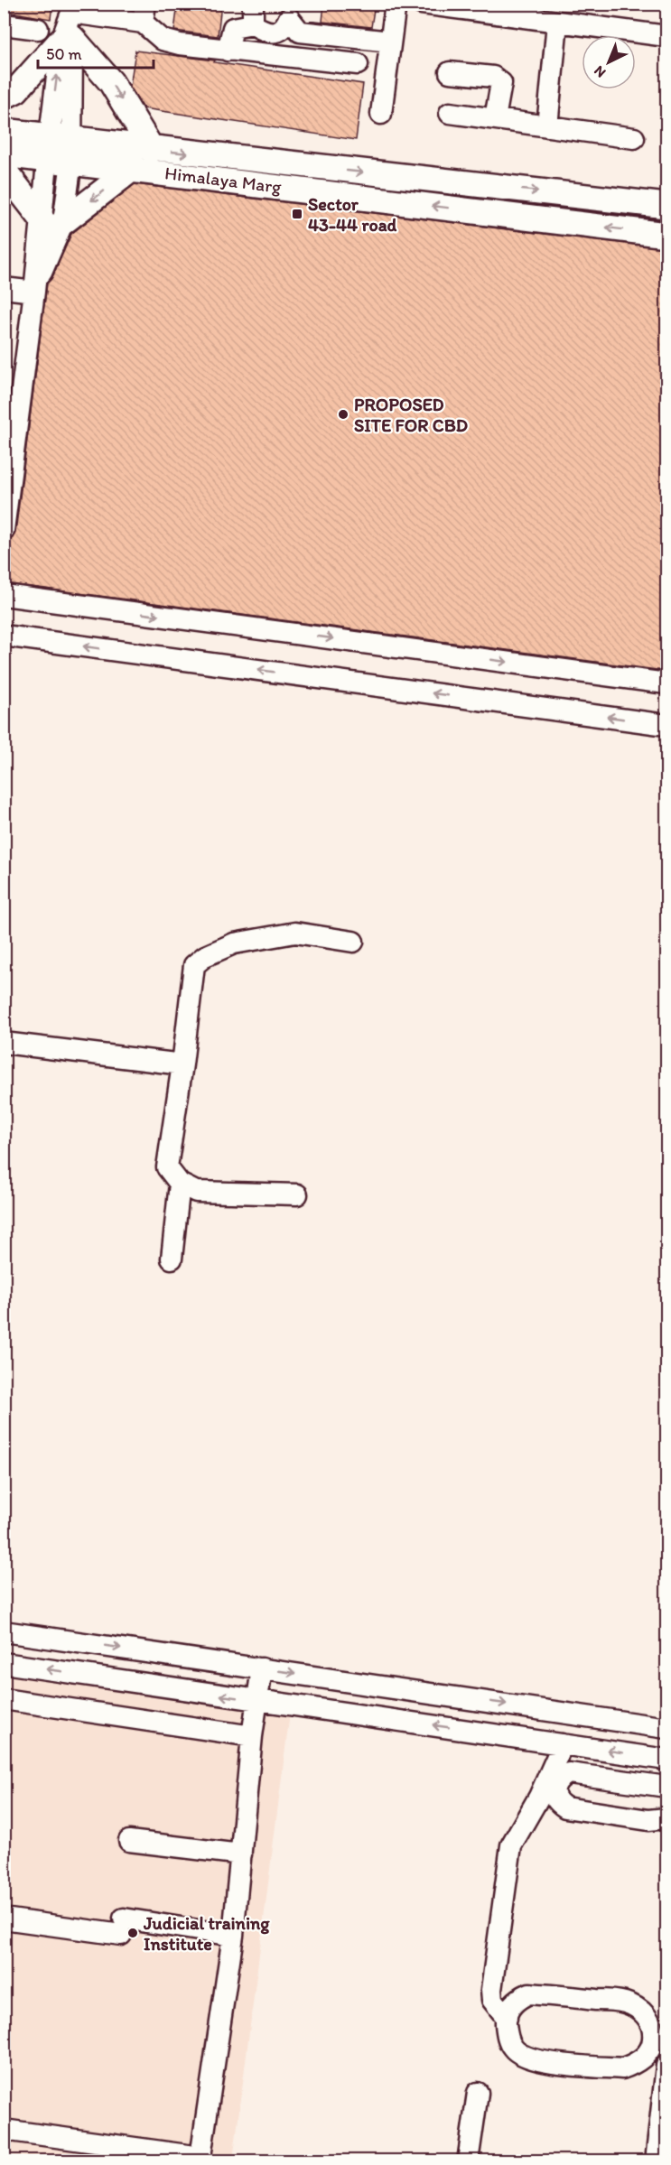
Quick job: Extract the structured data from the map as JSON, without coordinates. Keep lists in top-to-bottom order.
{
  "streets": {
    "main road": ["Himalaya Marg"]
  },
  "places": {
    "transit": ["Sector 43-44 road"],
    "other": ["PROPOSED SITE FOR CBD", "Judicial training Institute"]
  },
  "scale_bar": "50 m",
  "north": "bottom left"
}
